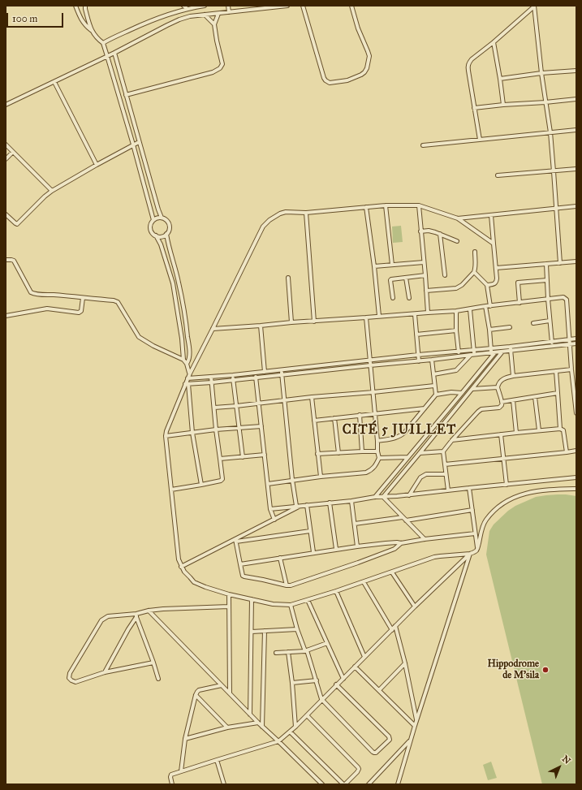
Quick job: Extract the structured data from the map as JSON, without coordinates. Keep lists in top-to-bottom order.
{
  "districts": ["CITÉ 5 JUILLET"],
  "places": ["Hippodrome de M'sila"],
  "scale_bar": "100 m",
  "north": "top right"
}
